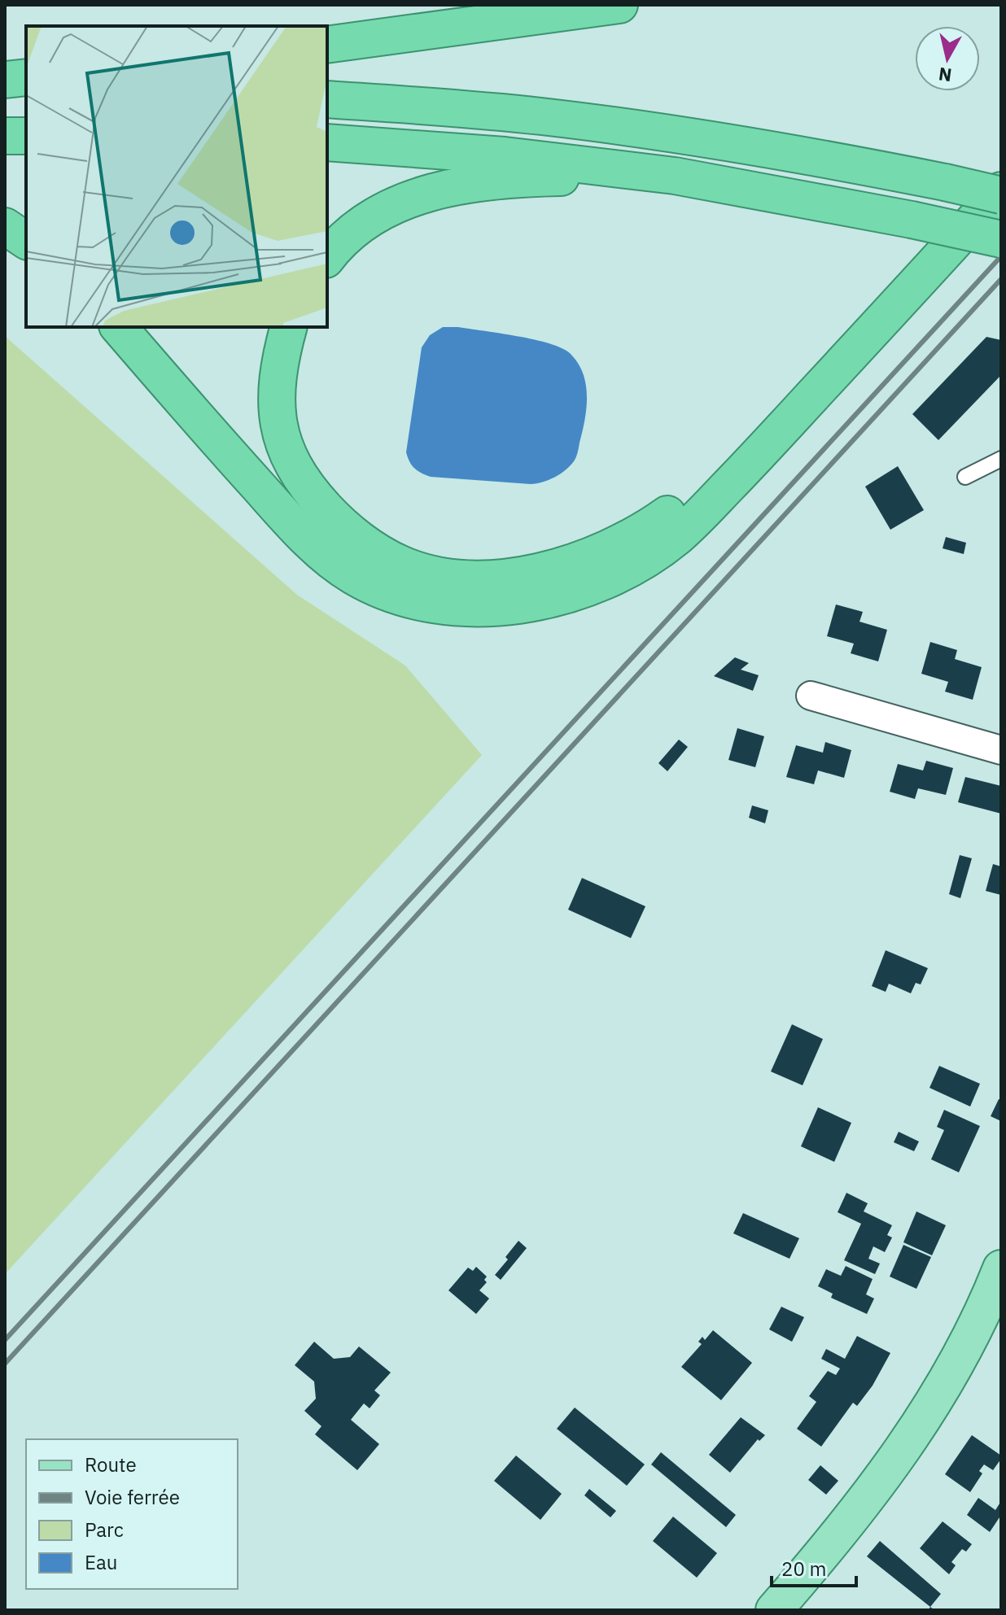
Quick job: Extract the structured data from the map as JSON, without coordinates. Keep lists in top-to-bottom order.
{
  "legend": [
    "Route",
    "Voie ferrée",
    "Parc",
    "Eau"
  ],
  "scale_bar": "20 m",
  "north": "bottom"
}
